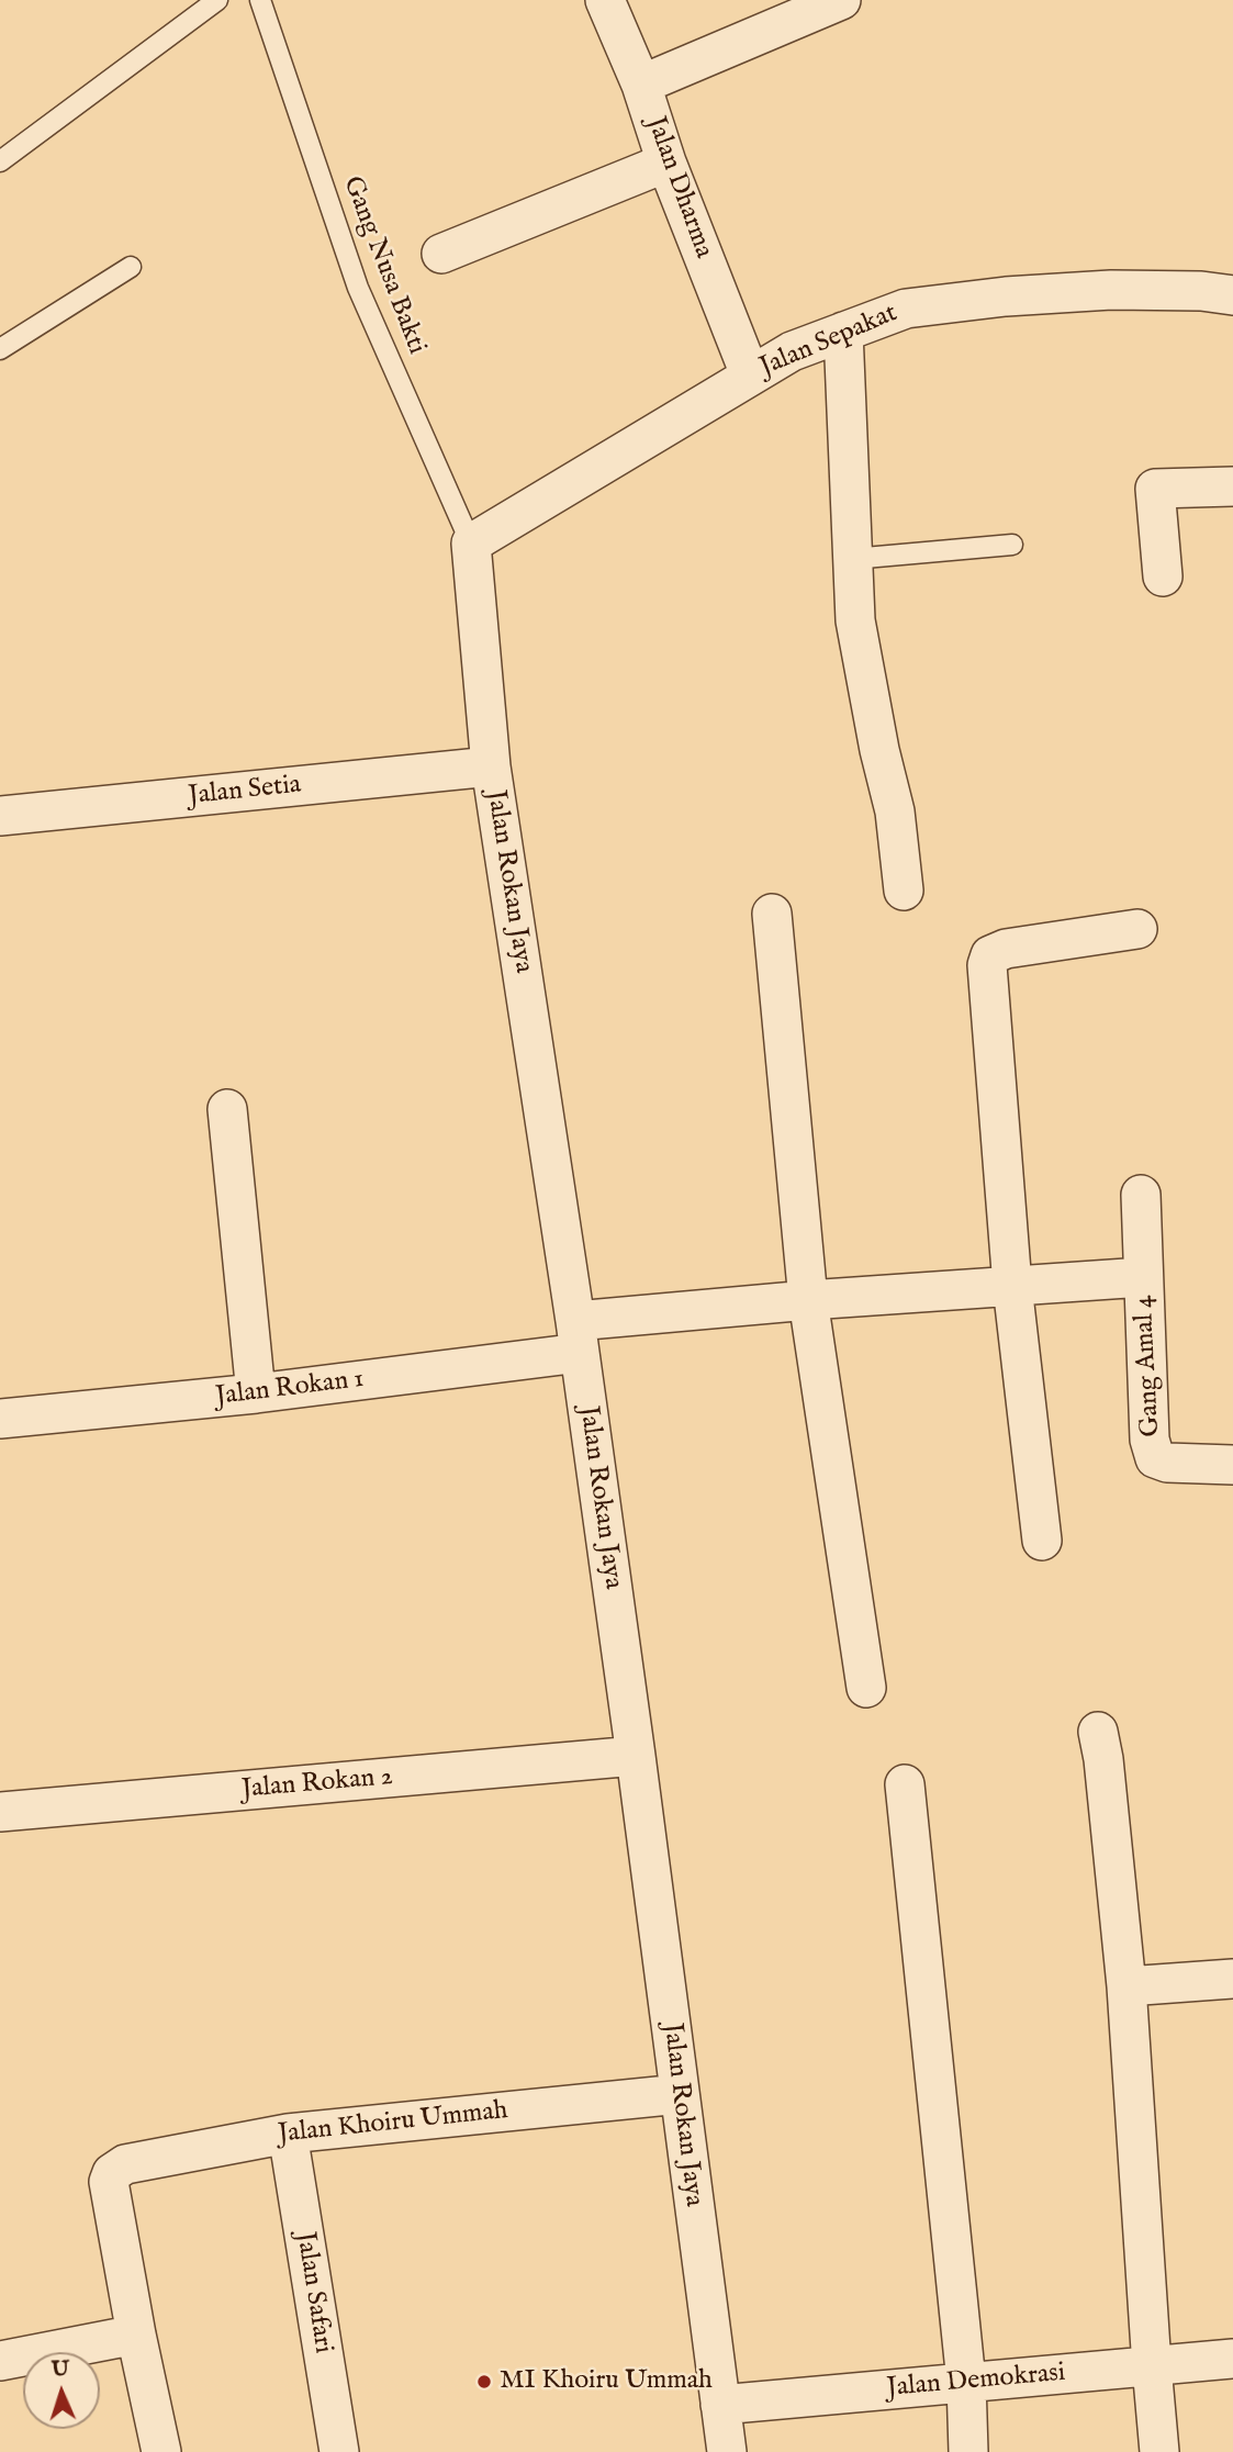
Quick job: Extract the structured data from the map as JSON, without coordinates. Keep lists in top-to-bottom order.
{
  "streets": {
    "street": [
      "Jalan Dharma",
      "Jalan Sepakat",
      "Jalan Setia",
      "Jalan Rokan Jaya",
      "Gang Amal 4",
      "Jalan Rokan 1",
      "Jalan Rokan 2",
      "Jalan Khoiru Ummah",
      "Jalan Safari",
      "Jalan Demokrasi"
    ],
    "lane": ["Gang Nusa Bakti"]
  },
  "crossings": [
    ["Jalan Dharma", "Jalan Sepakat"],
    ["Gang Nusa Bakti", "Jalan Sepakat"],
    ["Gang Nusa Bakti", "Jalan Rokan Jaya"],
    ["Jalan Sepakat", "Jalan Rokan Jaya"],
    ["Jalan Setia", "Jalan Rokan Jaya"],
    ["Jalan Rokan Jaya", "Jalan Rokan 1"],
    ["Jalan Rokan Jaya", "Jalan Rokan 2"],
    ["Jalan Rokan Jaya", "Jalan Khoiru Ummah"],
    ["Jalan Rokan Jaya", "Jalan Demokrasi"],
    ["Gang Amal 4", "Jalan Rokan 1"],
    ["Jalan Khoiru Ummah", "Jalan Safari"]
  ],
  "places": ["MI Khoiru Ummah"],
  "north": "top"
}
